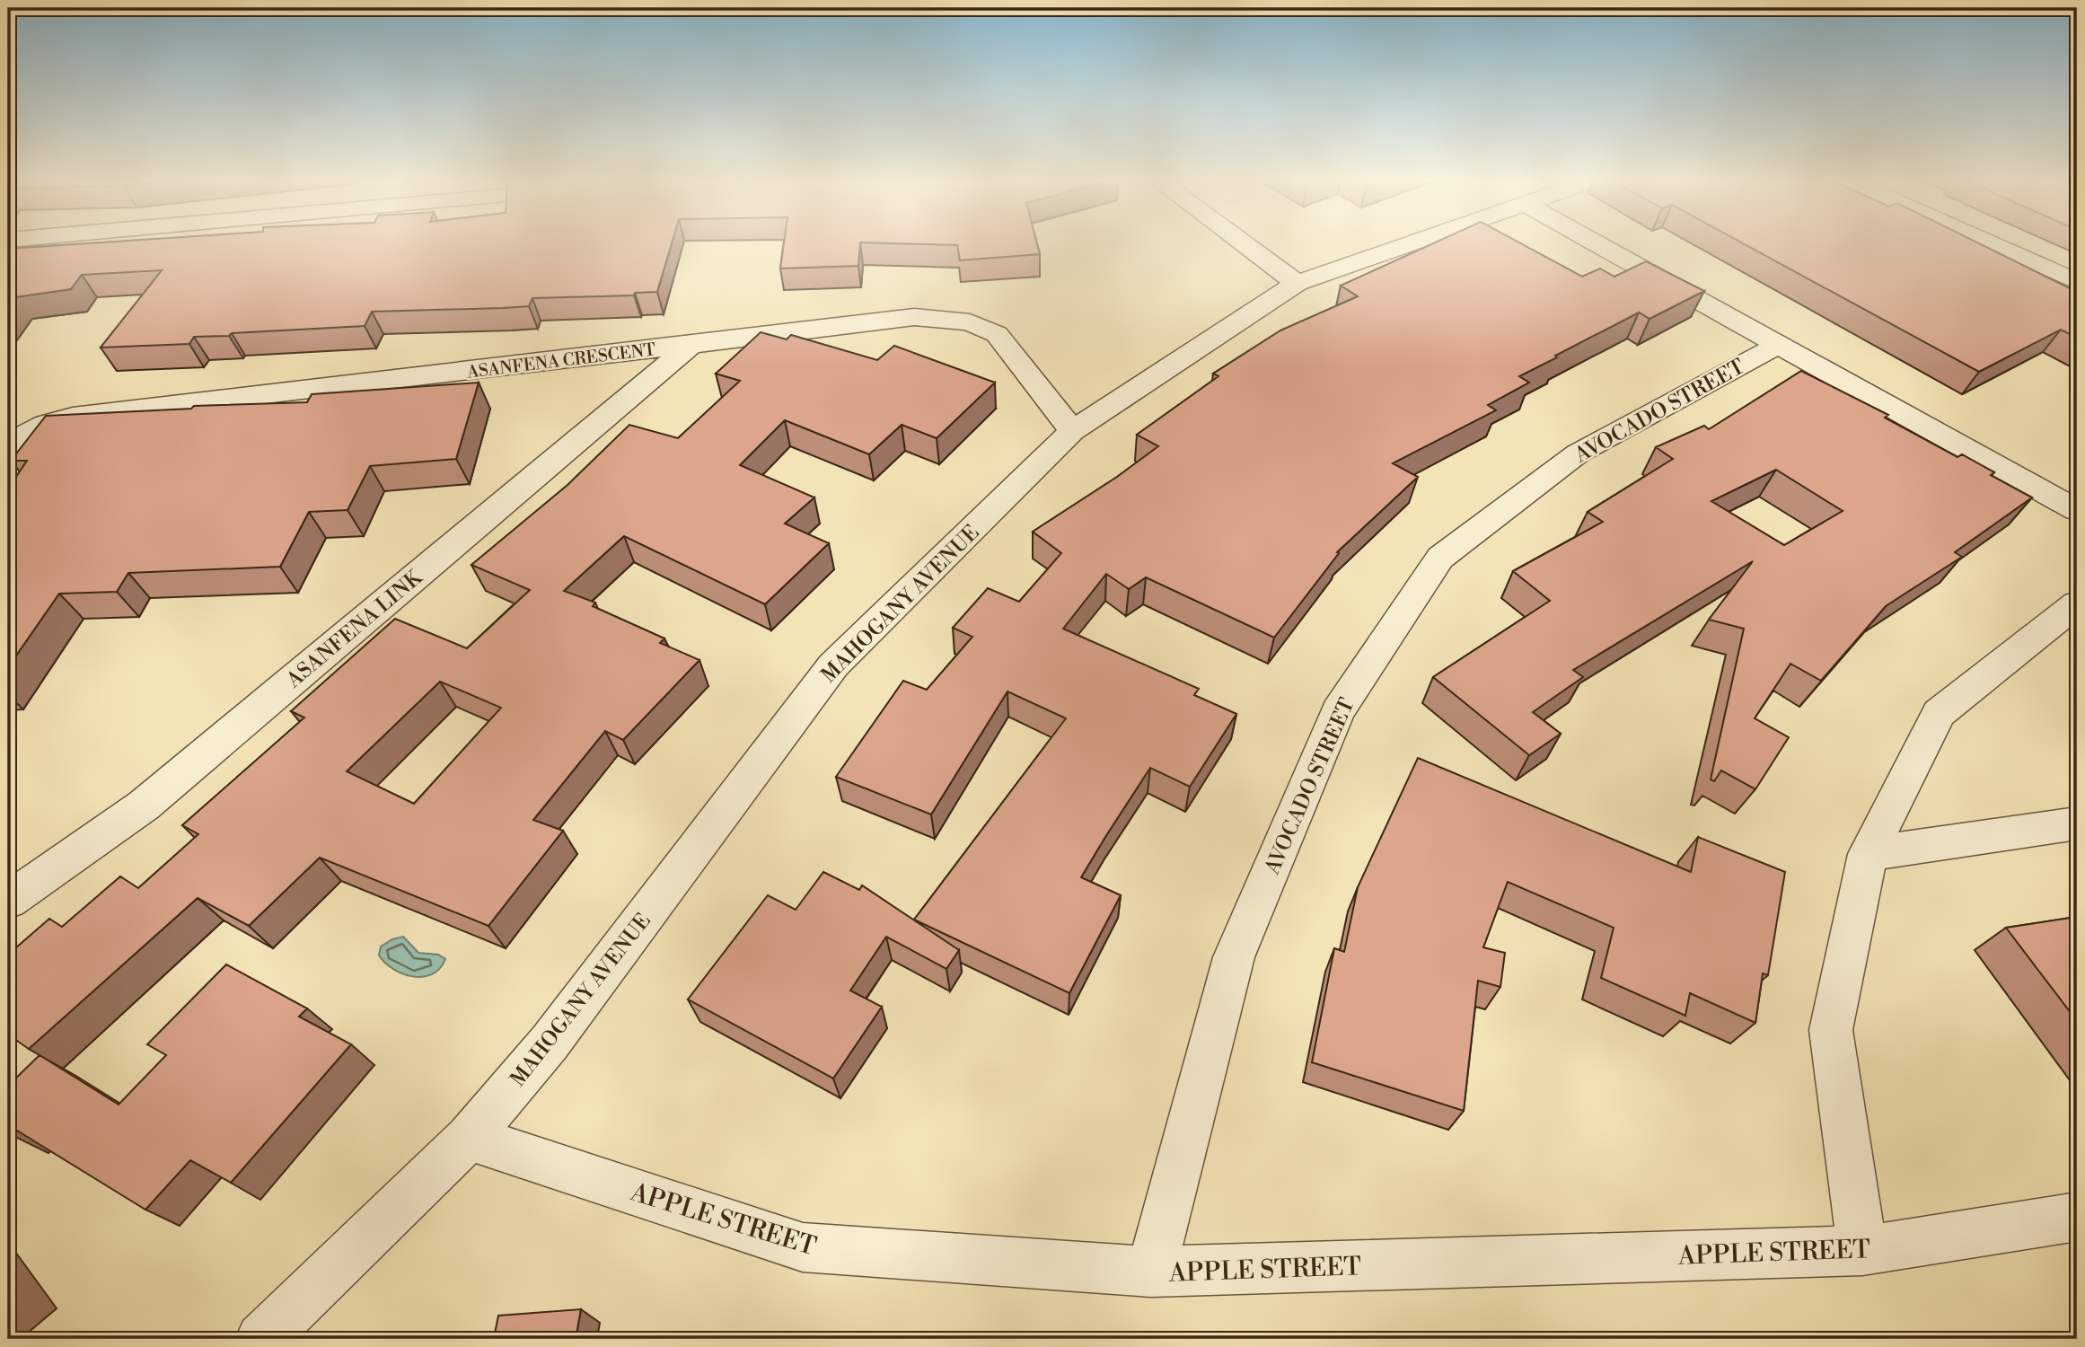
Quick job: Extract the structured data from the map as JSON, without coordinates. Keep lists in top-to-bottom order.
{
  "streets": {
    "street": [
      "ASANFENA CRESCENT",
      "AVOCADO STREET",
      "MAHOGANY AVENUE",
      "ASANFENA LINK",
      "APPLE STREET"
    ]
  },
  "crossings": [
    ["ASANFENA CRESCENT", "MAHOGANY AVENUE"],
    ["ASANFENA CRESCENT", "ASANFENA LINK"],
    ["AVOCADO STREET", "APPLE STREET"],
    ["MAHOGANY AVENUE", "APPLE STREET"]
  ]
}
